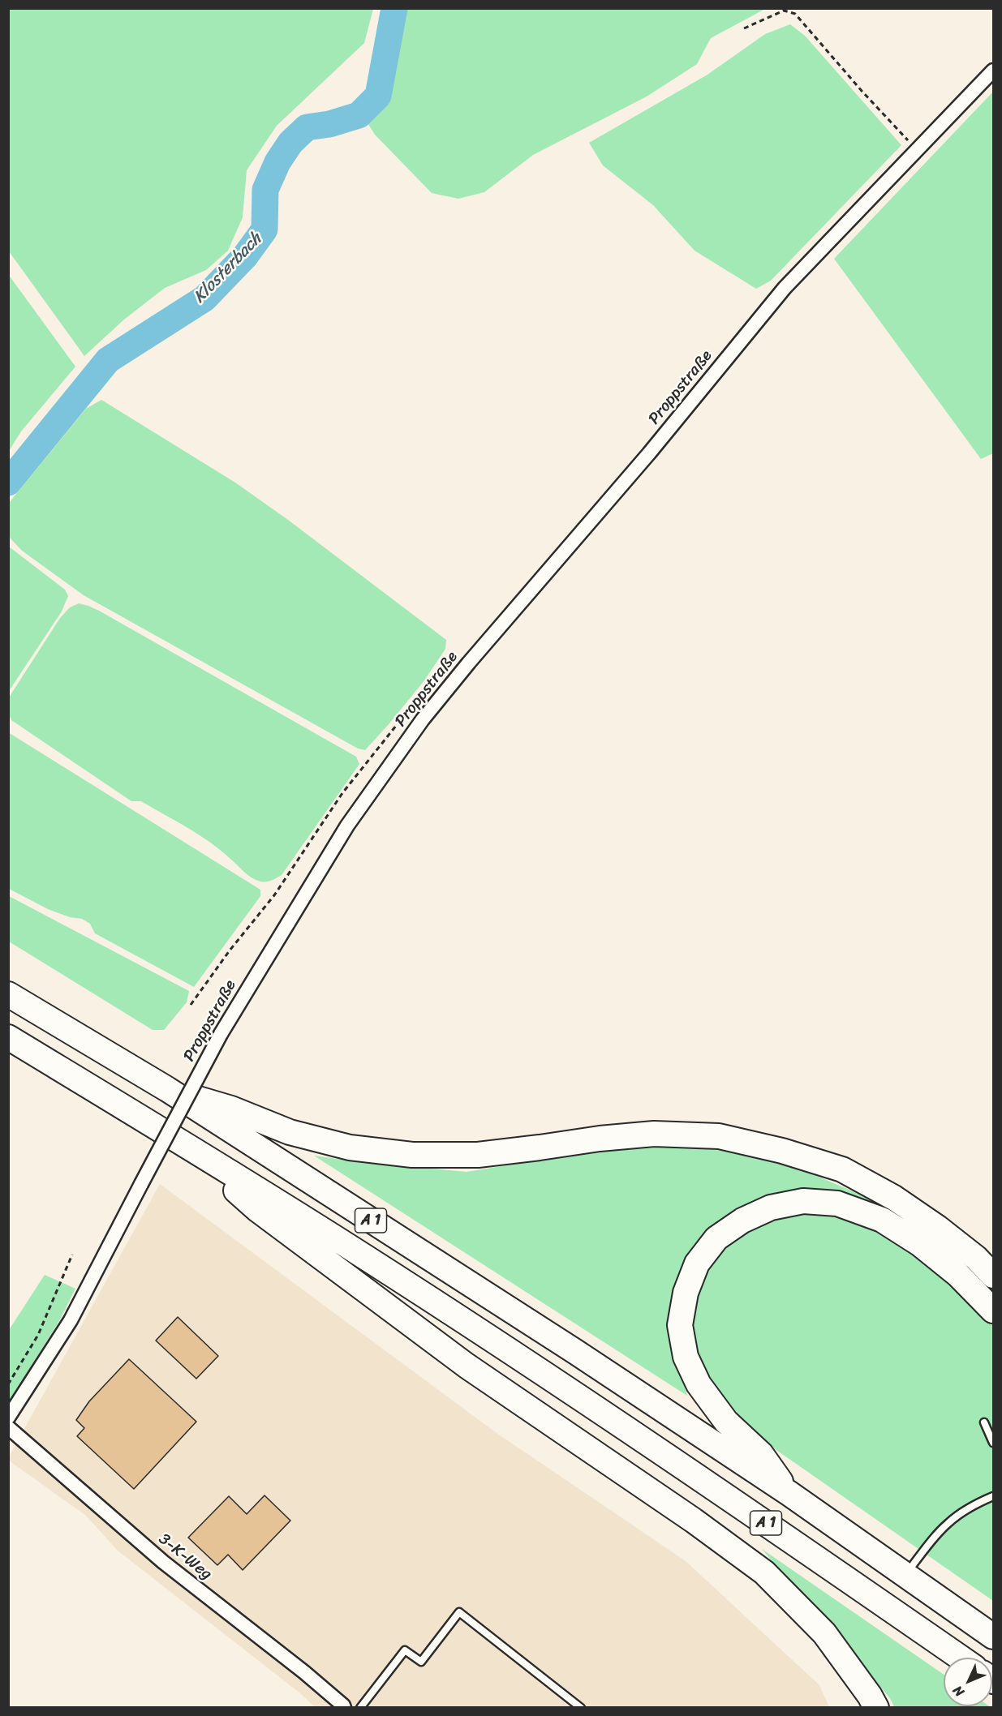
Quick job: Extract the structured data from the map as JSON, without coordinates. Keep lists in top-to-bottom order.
{
  "streets": {
    "highway": ["A 1"],
    "street": ["Proppstraße", "3-K-Weg"]
  },
  "water": ["Klosterbach"],
  "north": "bottom left"
}
